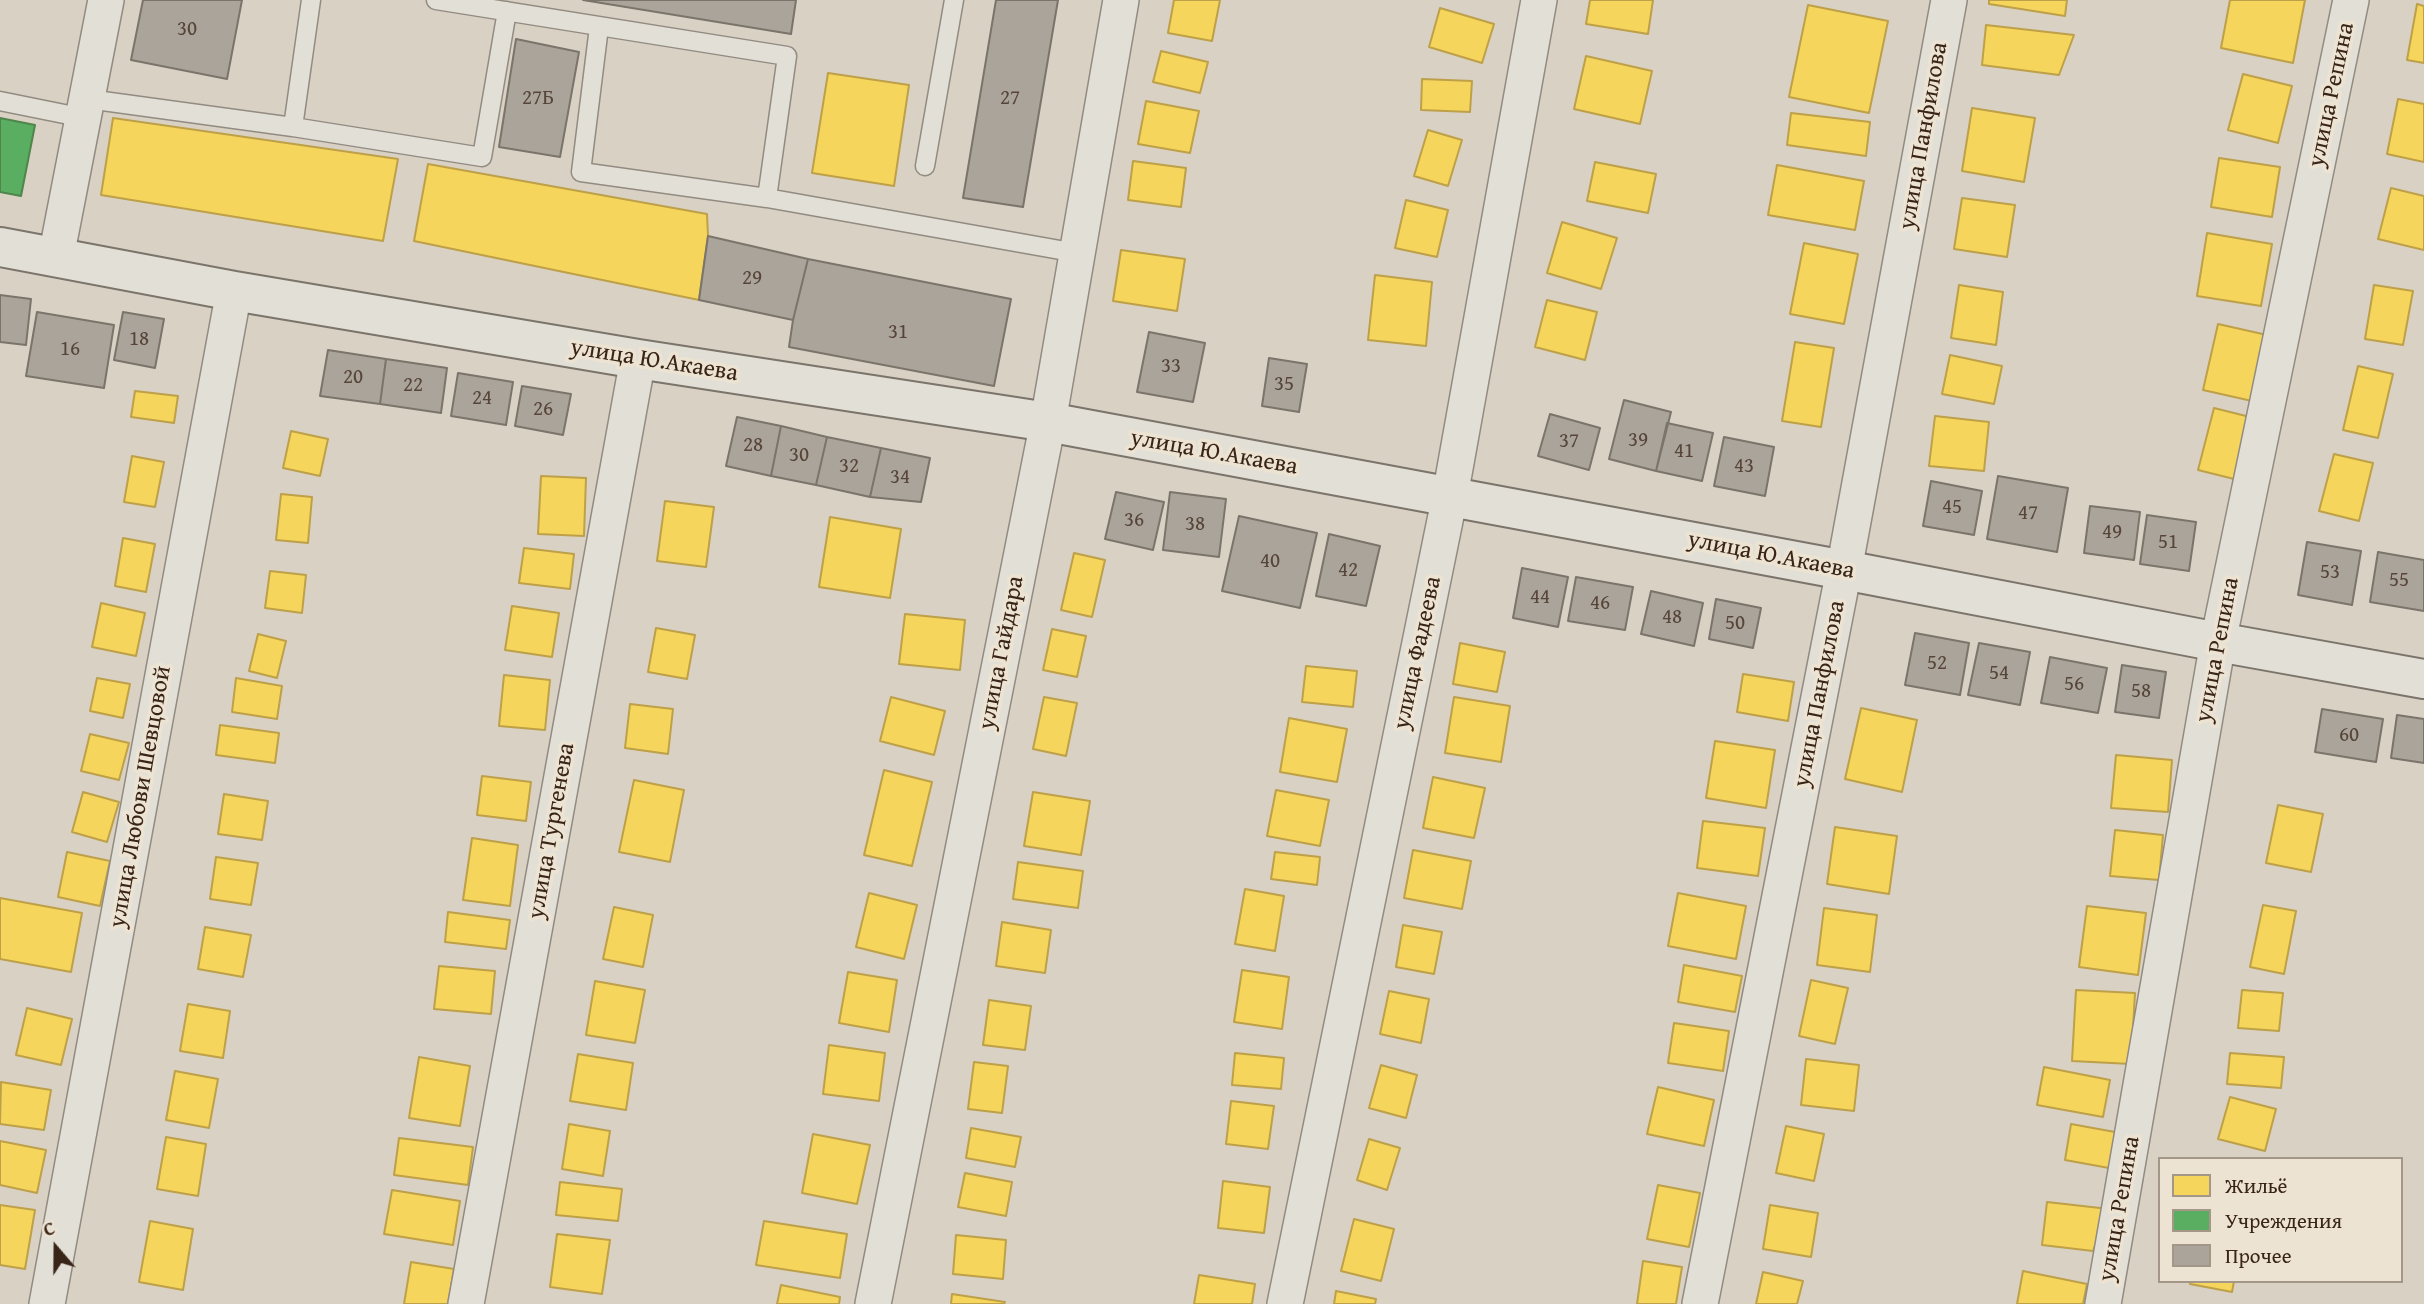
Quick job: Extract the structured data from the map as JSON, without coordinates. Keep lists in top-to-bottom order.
{
  "streets": {
    "main road": ["улица Ю.Акаева"],
    "street": [
      "улица Репина",
      "улица Панфилова",
      "улица Гайдара",
      "улица Фадеева",
      "улица Любови Шевцовой",
      "улица Тургенева"
    ]
  },
  "crossings": [
    ["улица Репина", "улица Ю.Акаева"],
    ["улица Панфилова", "улица Ю.Акаева"],
    ["улица Ю.Акаева", "улица Гайдара"],
    ["улица Ю.Акаева", "улица Фадеева"],
    ["улица Ю.Акаева", "улица Любови Шевцовой"],
    ["улица Ю.Акаева", "улица Тургенева"]
  ],
  "house_numbers": [
    "30",
    "27Б",
    "27",
    "29",
    "31",
    "18",
    "16",
    "33",
    "20",
    "35",
    "22",
    "24",
    "26",
    "39",
    "37",
    "28",
    "41",
    "30",
    "32",
    "43",
    "34",
    "45",
    "47",
    "36",
    "38",
    "49",
    "51",
    "40",
    "42",
    "53",
    "55",
    "44",
    "46",
    "48",
    "50",
    "52",
    "54",
    "56",
    "58",
    "60"
  ],
  "legend": ["Жильё", "Учреждения", "Прочее"],
  "north": "top"
}
